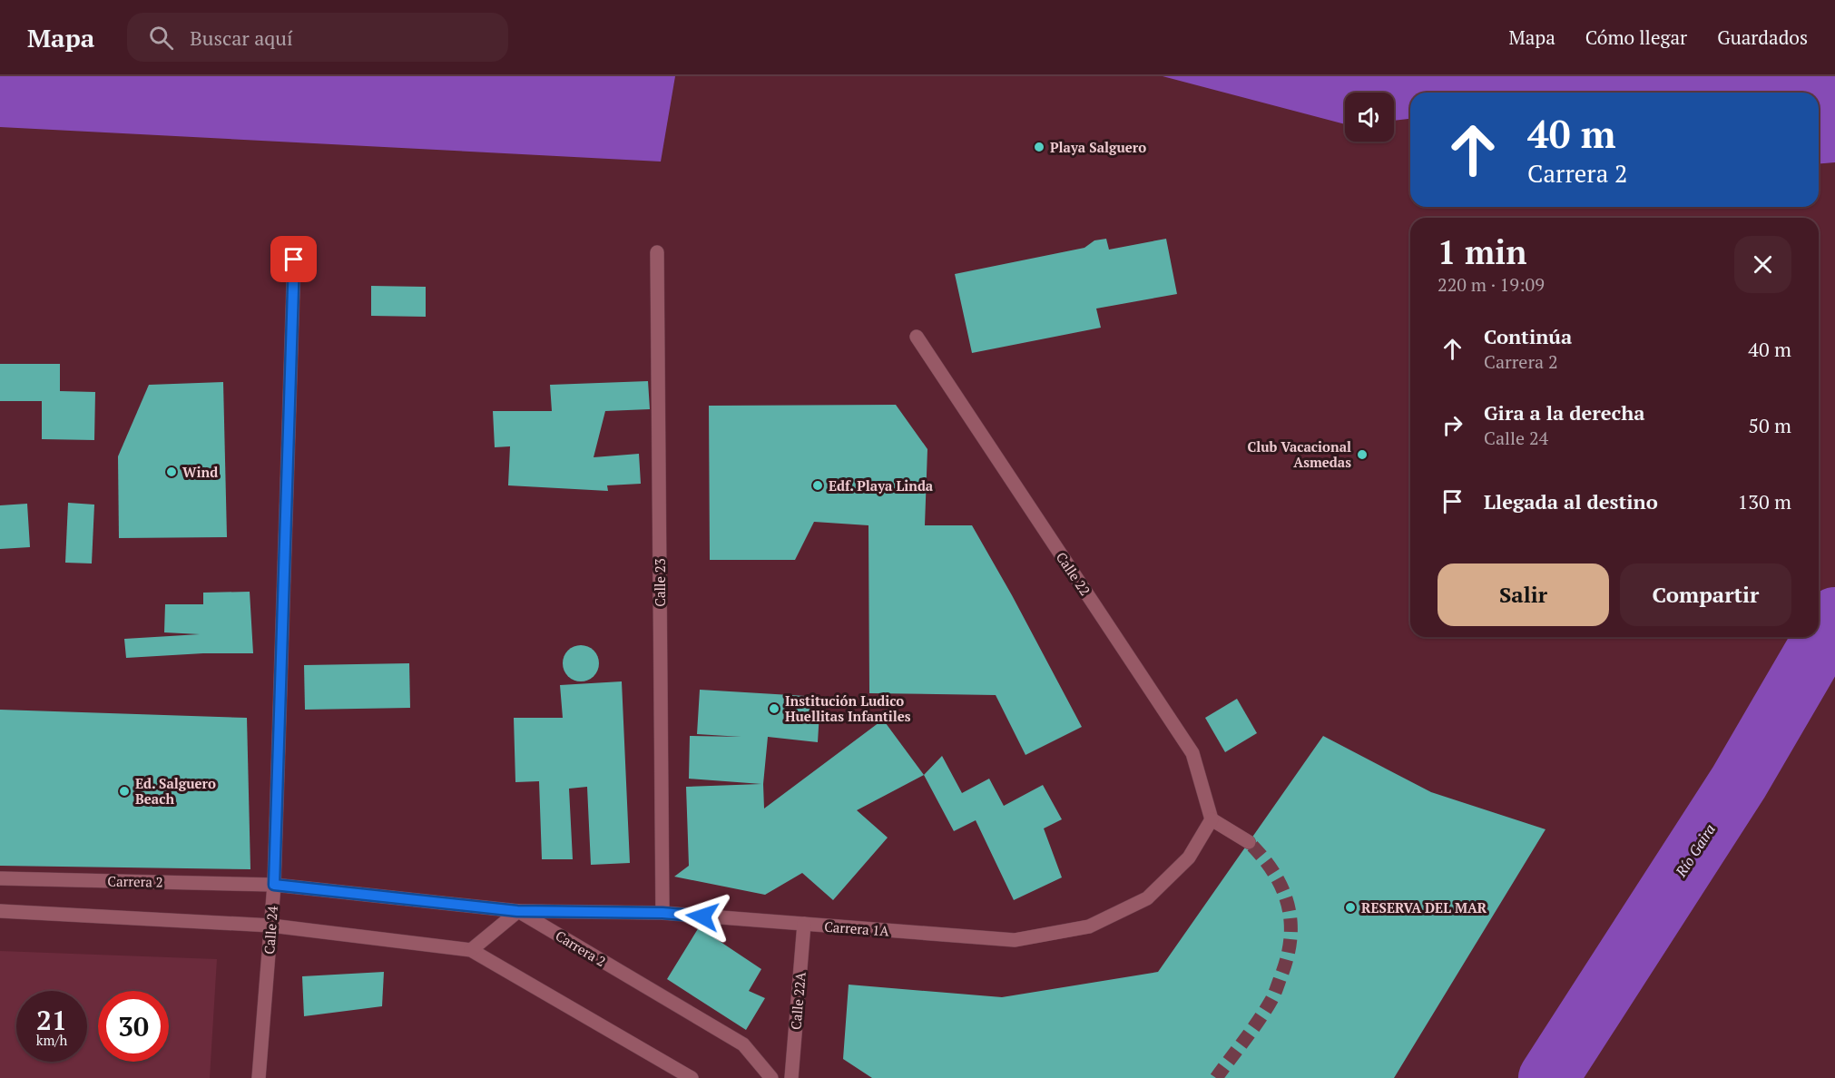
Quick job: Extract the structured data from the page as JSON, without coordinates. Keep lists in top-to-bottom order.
{
  "streets": {
    "street": [
      "Calle 22",
      "Calle 23",
      "Carrera 2",
      "Carrera 1A",
      "Calle 24",
      "Calle 22A"
    ]
  },
  "crossings": [
    ["Calle 22", "Carrera 1A"],
    ["Calle 23", "Carrera 1A"],
    ["Carrera 2", "Carrera 1A"],
    ["Carrera 2", "Calle 24"],
    ["Carrera 1A", "Calle 22A"]
  ],
  "water": ["Río Gaira"],
  "places": [
    "Playa Salguero",
    "Club Vacacional Asmedas",
    "Wind",
    "Edf. Playa Linda",
    "Institución Ludico Huellitas Infantiles",
    "Ed. Salguero Beach",
    "RESERVA DEL MAR"
  ],
  "page": {
    "header": "Mapa",
    "search": "Buscar aquí",
    "nav": ["Mapa", "Cómo llegar", "Guardados"],
    "turn": ["40 m", "Carrera 2"],
    "heading": ["1 min", "220 m · 19:09"],
    "list": [
      {
        "name": "Continúa",
        "note": "Carrera 2",
        "value": "40 m"
      },
      {
        "name": "Gira a la derecha",
        "note": "Calle 24",
        "value": "50 m"
      },
      {
        "name": "Llegada al destino",
        "value": "130 m"
      }
    ],
    "buttons": ["Salir", "Compartir"],
    "speed": "21 km/h",
    "limit": "30"
  }
}
